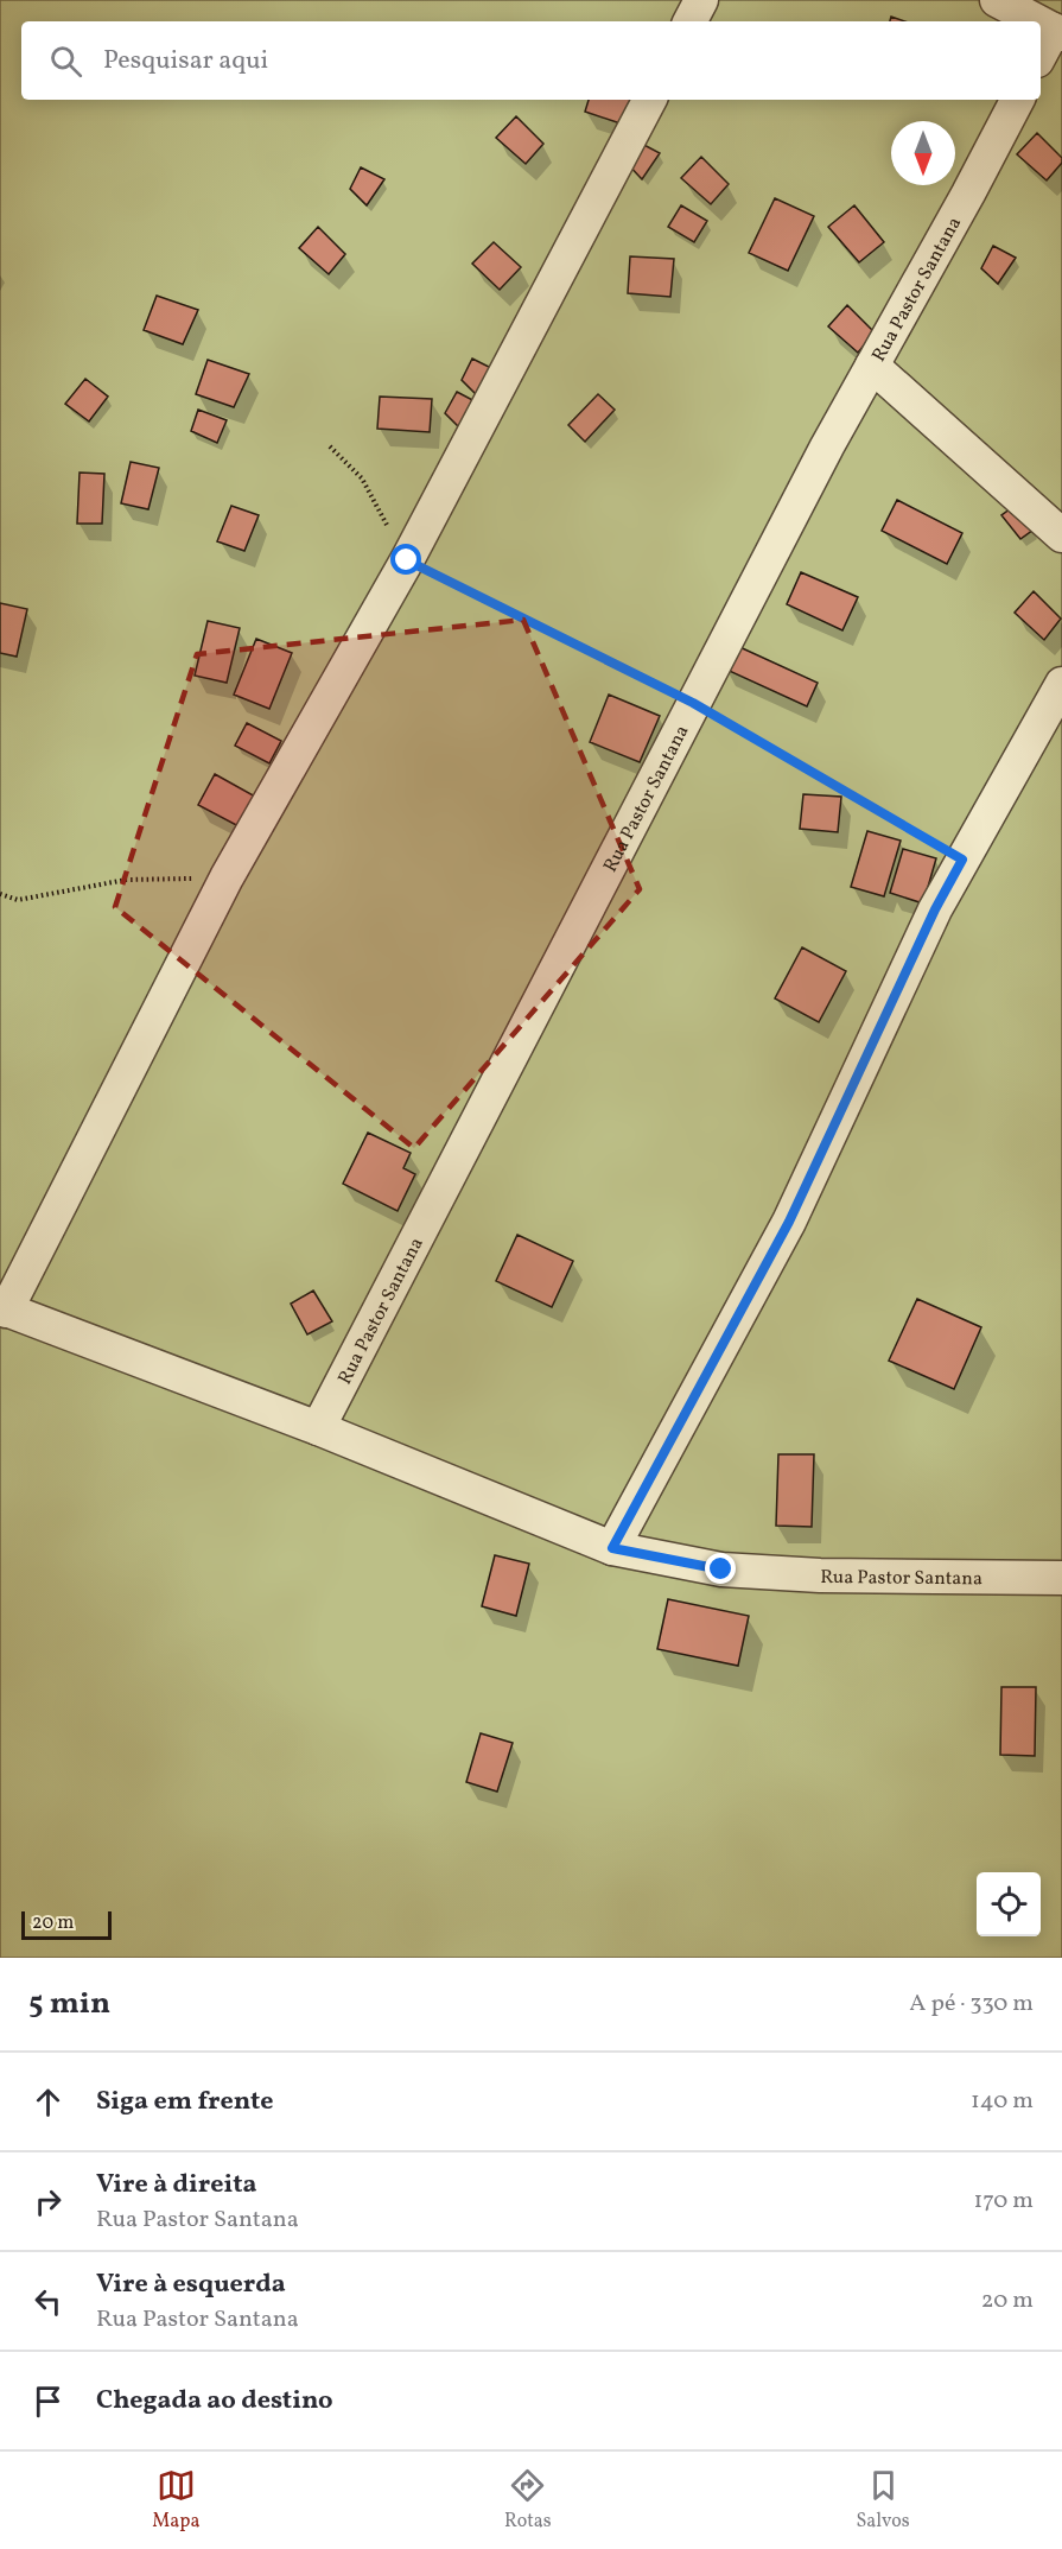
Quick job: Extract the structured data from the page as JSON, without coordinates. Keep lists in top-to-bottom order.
{
  "streets": {
    "street": ["Rua Pastor Santana"]
  },
  "scale_bar": "20 m",
  "north": "bottom",
  "page": {
    "search": "Pesquisar aqui",
    "scale": "20 m",
    "heading": ["5 min", "A pé · 330 m"],
    "list": [
      ["Siga em frente", "140 m"],
      ["Vire à direita", "Rua Pastor Santana", "170 m"],
      ["Vire à esquerda", "Rua Pastor Santana", "20 m"],
      "Chegada ao destino"
    ],
    "nav": ["Mapa", "Rotas", "Salvos"]
  }
}
